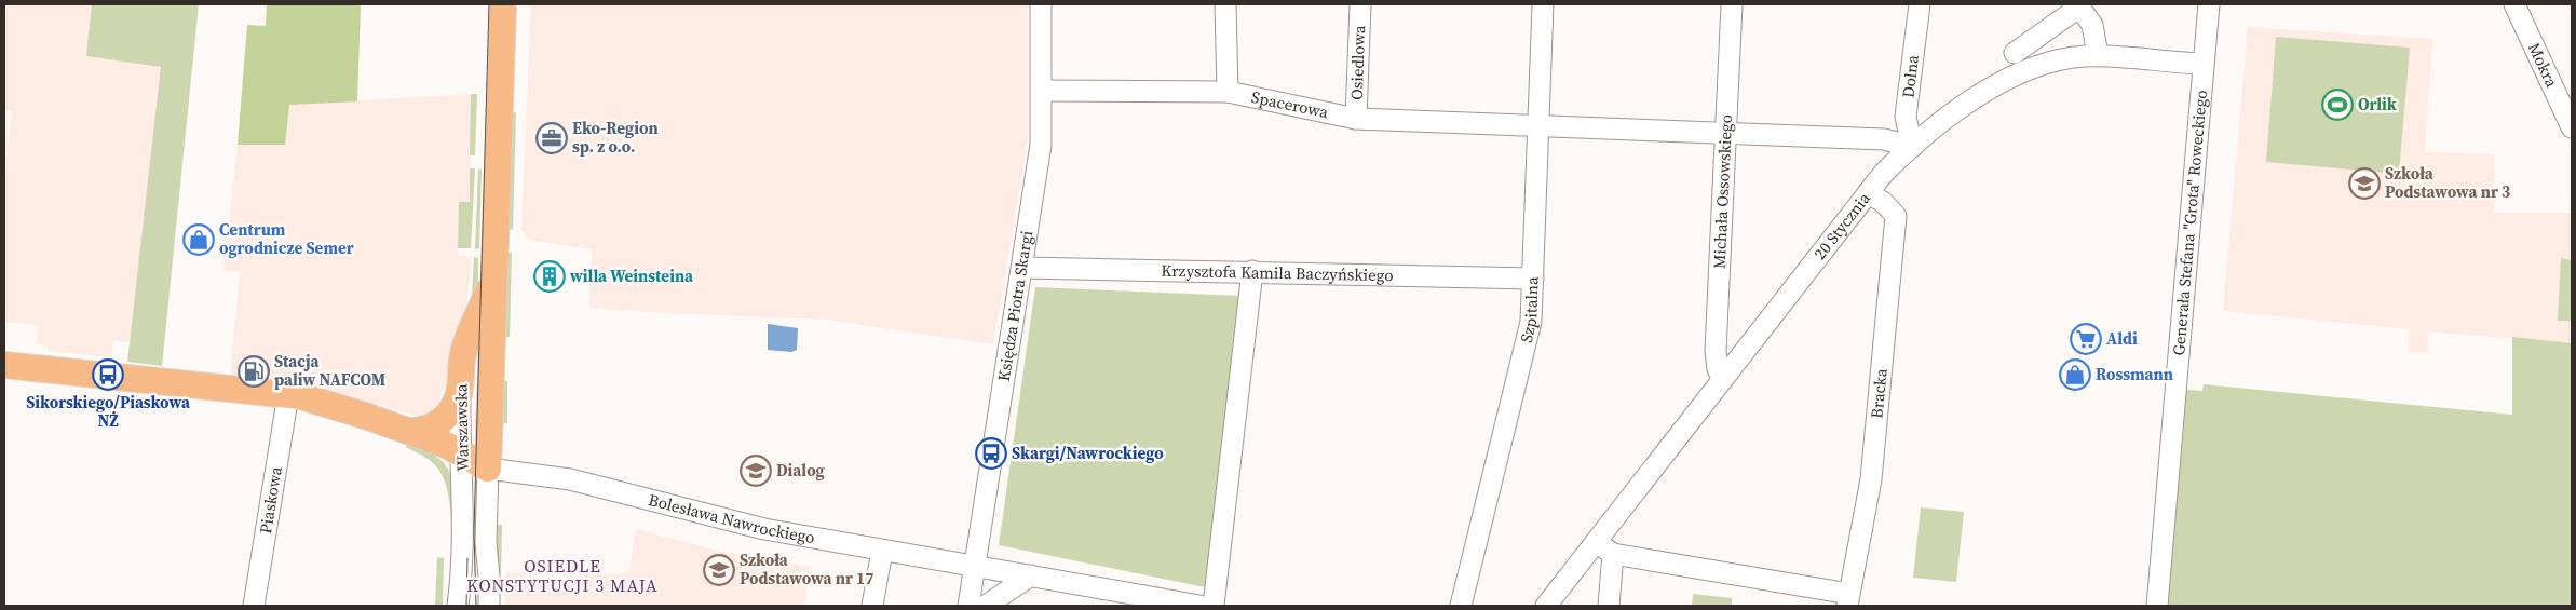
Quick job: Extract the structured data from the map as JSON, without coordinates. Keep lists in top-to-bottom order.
{
  "streets": {
    "main road": ["Warszawska"],
    "street": [
      "Osiedlowa",
      "Mokra",
      "Dolna",
      "Spacerowa",
      "Michała Ossowskiego",
      "Generała Stefana \"Grota\" Roweckiego",
      "20 Stycznia",
      "Krzysztofa Kamila Baczyńskiego",
      "Księdza Piotra Skargi",
      "Szpitalna",
      "Bracka",
      "Piaskowa",
      "Bolesława Nawrockiego"
    ]
  },
  "crossings": [
    ["Osiedlowa", "Spacerowa"],
    ["Dolna", "Spacerowa"],
    ["Dolna", "20 Stycznia"],
    ["Spacerowa", "Michała Ossowskiego"],
    ["Spacerowa", "20 Stycznia"],
    ["Spacerowa", "Księdza Piotra Skargi"],
    ["Spacerowa", "Szpitalna"],
    ["Michała Ossowskiego", "20 Stycznia"],
    ["Generała Stefana \"Grota\" Roweckiego", "20 Stycznia"],
    ["20 Stycznia", "Bracka"],
    ["Krzysztofa Kamila Baczyńskiego", "Księdza Piotra Skargi"],
    ["Krzysztofa Kamila Baczyńskiego", "Szpitalna"],
    ["Księdza Piotra Skargi", "Bolesława Nawrockiego"],
    ["Warszawska", "Bolesława Nawrockiego"]
  ],
  "districts": ["OSIEDLE KONSTYTUCJI 3 MAJA"],
  "places": {
    "sports": ["Orlik"],
    "office": ["Eko-Region sp. z o.o."],
    "school or university": ["Szkoła Podstawowa nr 3", "Dialog", "Szkoła Podstawowa nr 17"],
    "shop": ["Centrum ogrodnicze Semer", "Rossmann"],
    "building": ["willa Weinsteina"],
    "supermarket": ["Aldi"],
    "fuel station": ["Stacja paliw NAFCOM"],
    "bus stop": ["Sikorskiego/Piaskowa NŻ", "Skargi/Nawrockiego"]
  }
}
